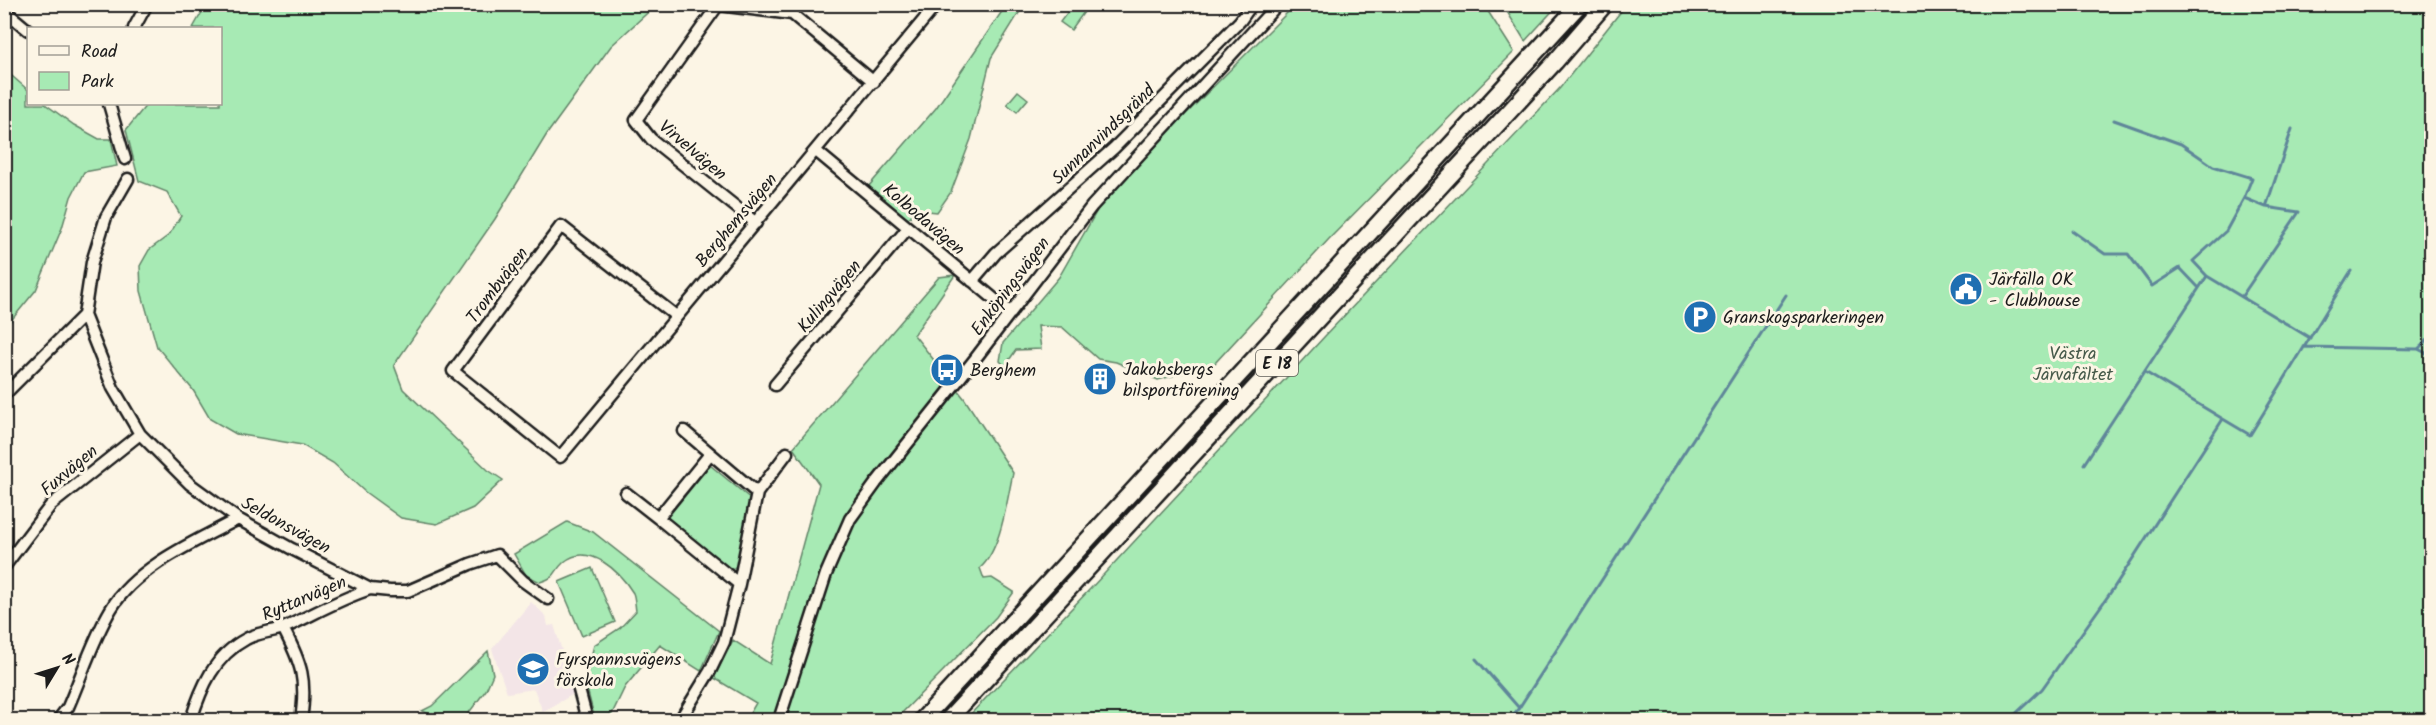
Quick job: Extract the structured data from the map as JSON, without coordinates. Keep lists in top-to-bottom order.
{
  "streets": {
    "highway": ["E 18"],
    "street": [
      "Sunnanvindsgränd",
      "Virvelvägen",
      "Kolbodavägen",
      "Berghemsvägen",
      "Trombvägen",
      "Enköpingsvägen",
      "Kulingvägen",
      "Fuxvägen",
      "Seldonsvägen",
      "Ryttarvägen"
    ]
  },
  "crossings": [
    ["Sunnanvindsgränd", "Kolbodavägen"],
    ["Virvelvägen", "Berghemsvägen"],
    ["Kolbodavägen", "Berghemsvägen"],
    ["Kolbodavägen", "Enköpingsvägen"],
    ["Kolbodavägen", "Kulingvägen"],
    ["Berghemsvägen", "Trombvägen"],
    ["Fuxvägen", "Seldonsvägen"],
    ["Seldonsvägen", "Ryttarvägen"]
  ],
  "parks": ["Västra Järvafältet"],
  "places": {
    "public building": ["Järfälla OK - Clubhouse"],
    "parking": ["Granskogsparkeringen"],
    "bus stop": ["Berghem"],
    "building": ["Jakobsbergs bilsportförening"],
    "school or university": ["Fyrspannsvägens förskola"]
  },
  "legend": ["Road", "Park"],
  "north": "top right"
}
